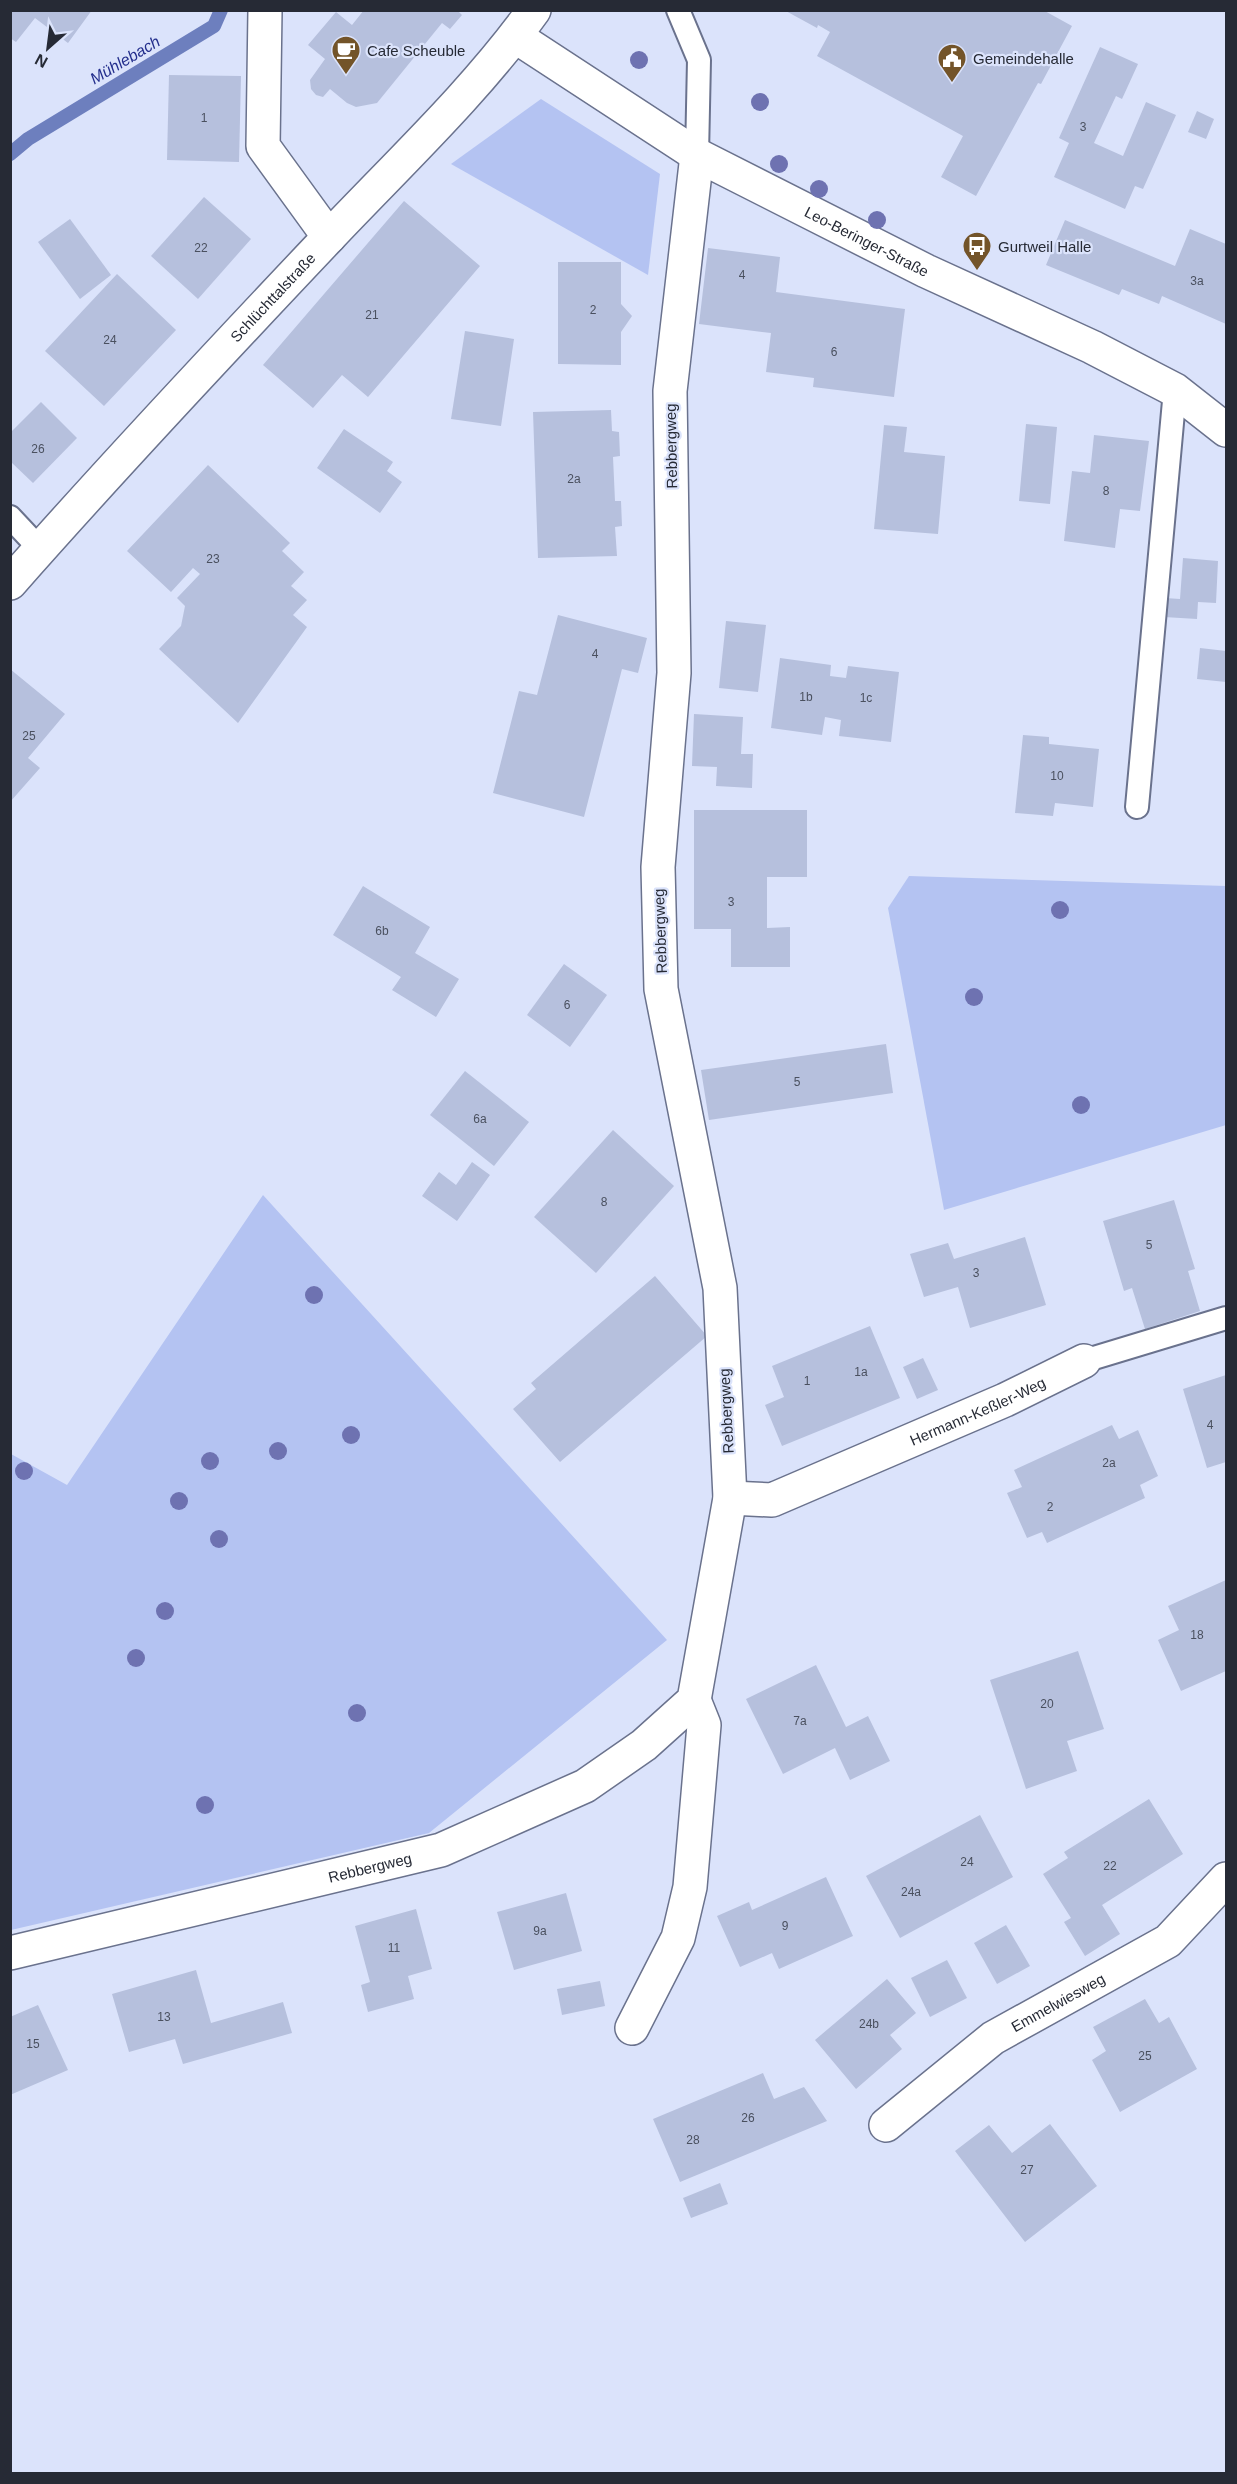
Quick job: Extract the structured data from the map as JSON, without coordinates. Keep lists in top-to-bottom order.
{
  "streets": {
    "street": [
      "Leo-Beringer-Straße",
      "Schlüchttalstraße",
      "Rebbergweg",
      "Hermann-Keßler-Weg",
      "Emmelwiesweg"
    ]
  },
  "crossings": [
    ["Leo-Beringer-Straße", "Schlüchttalstraße"],
    ["Leo-Beringer-Straße", "Rebbergweg"],
    ["Rebbergweg", "Hermann-Keßler-Weg"]
  ],
  "water": ["Mühlebach"],
  "places": {
    "cafe": ["Cafe Scheuble"],
    "public building": ["Gemeindehalle"],
    "bus stop": ["Gurtweil Halle"]
  },
  "house_numbers": [
    "1",
    "3",
    "22",
    "4",
    "3a",
    "2",
    "21",
    "24",
    "6",
    "26",
    "2a",
    "8",
    "23",
    "4",
    "1b",
    "1c",
    "25",
    "10",
    "3",
    "6b",
    "6",
    "5",
    "6a",
    "8",
    "5",
    "3",
    "1a",
    "1",
    "4",
    "2a",
    "2",
    "18",
    "20",
    "7a",
    "24",
    "22",
    "24a",
    "9",
    "9a",
    "11",
    "13",
    "24b",
    "15",
    "25",
    "26",
    "28",
    "27"
  ],
  "north": "bottom left"
}
